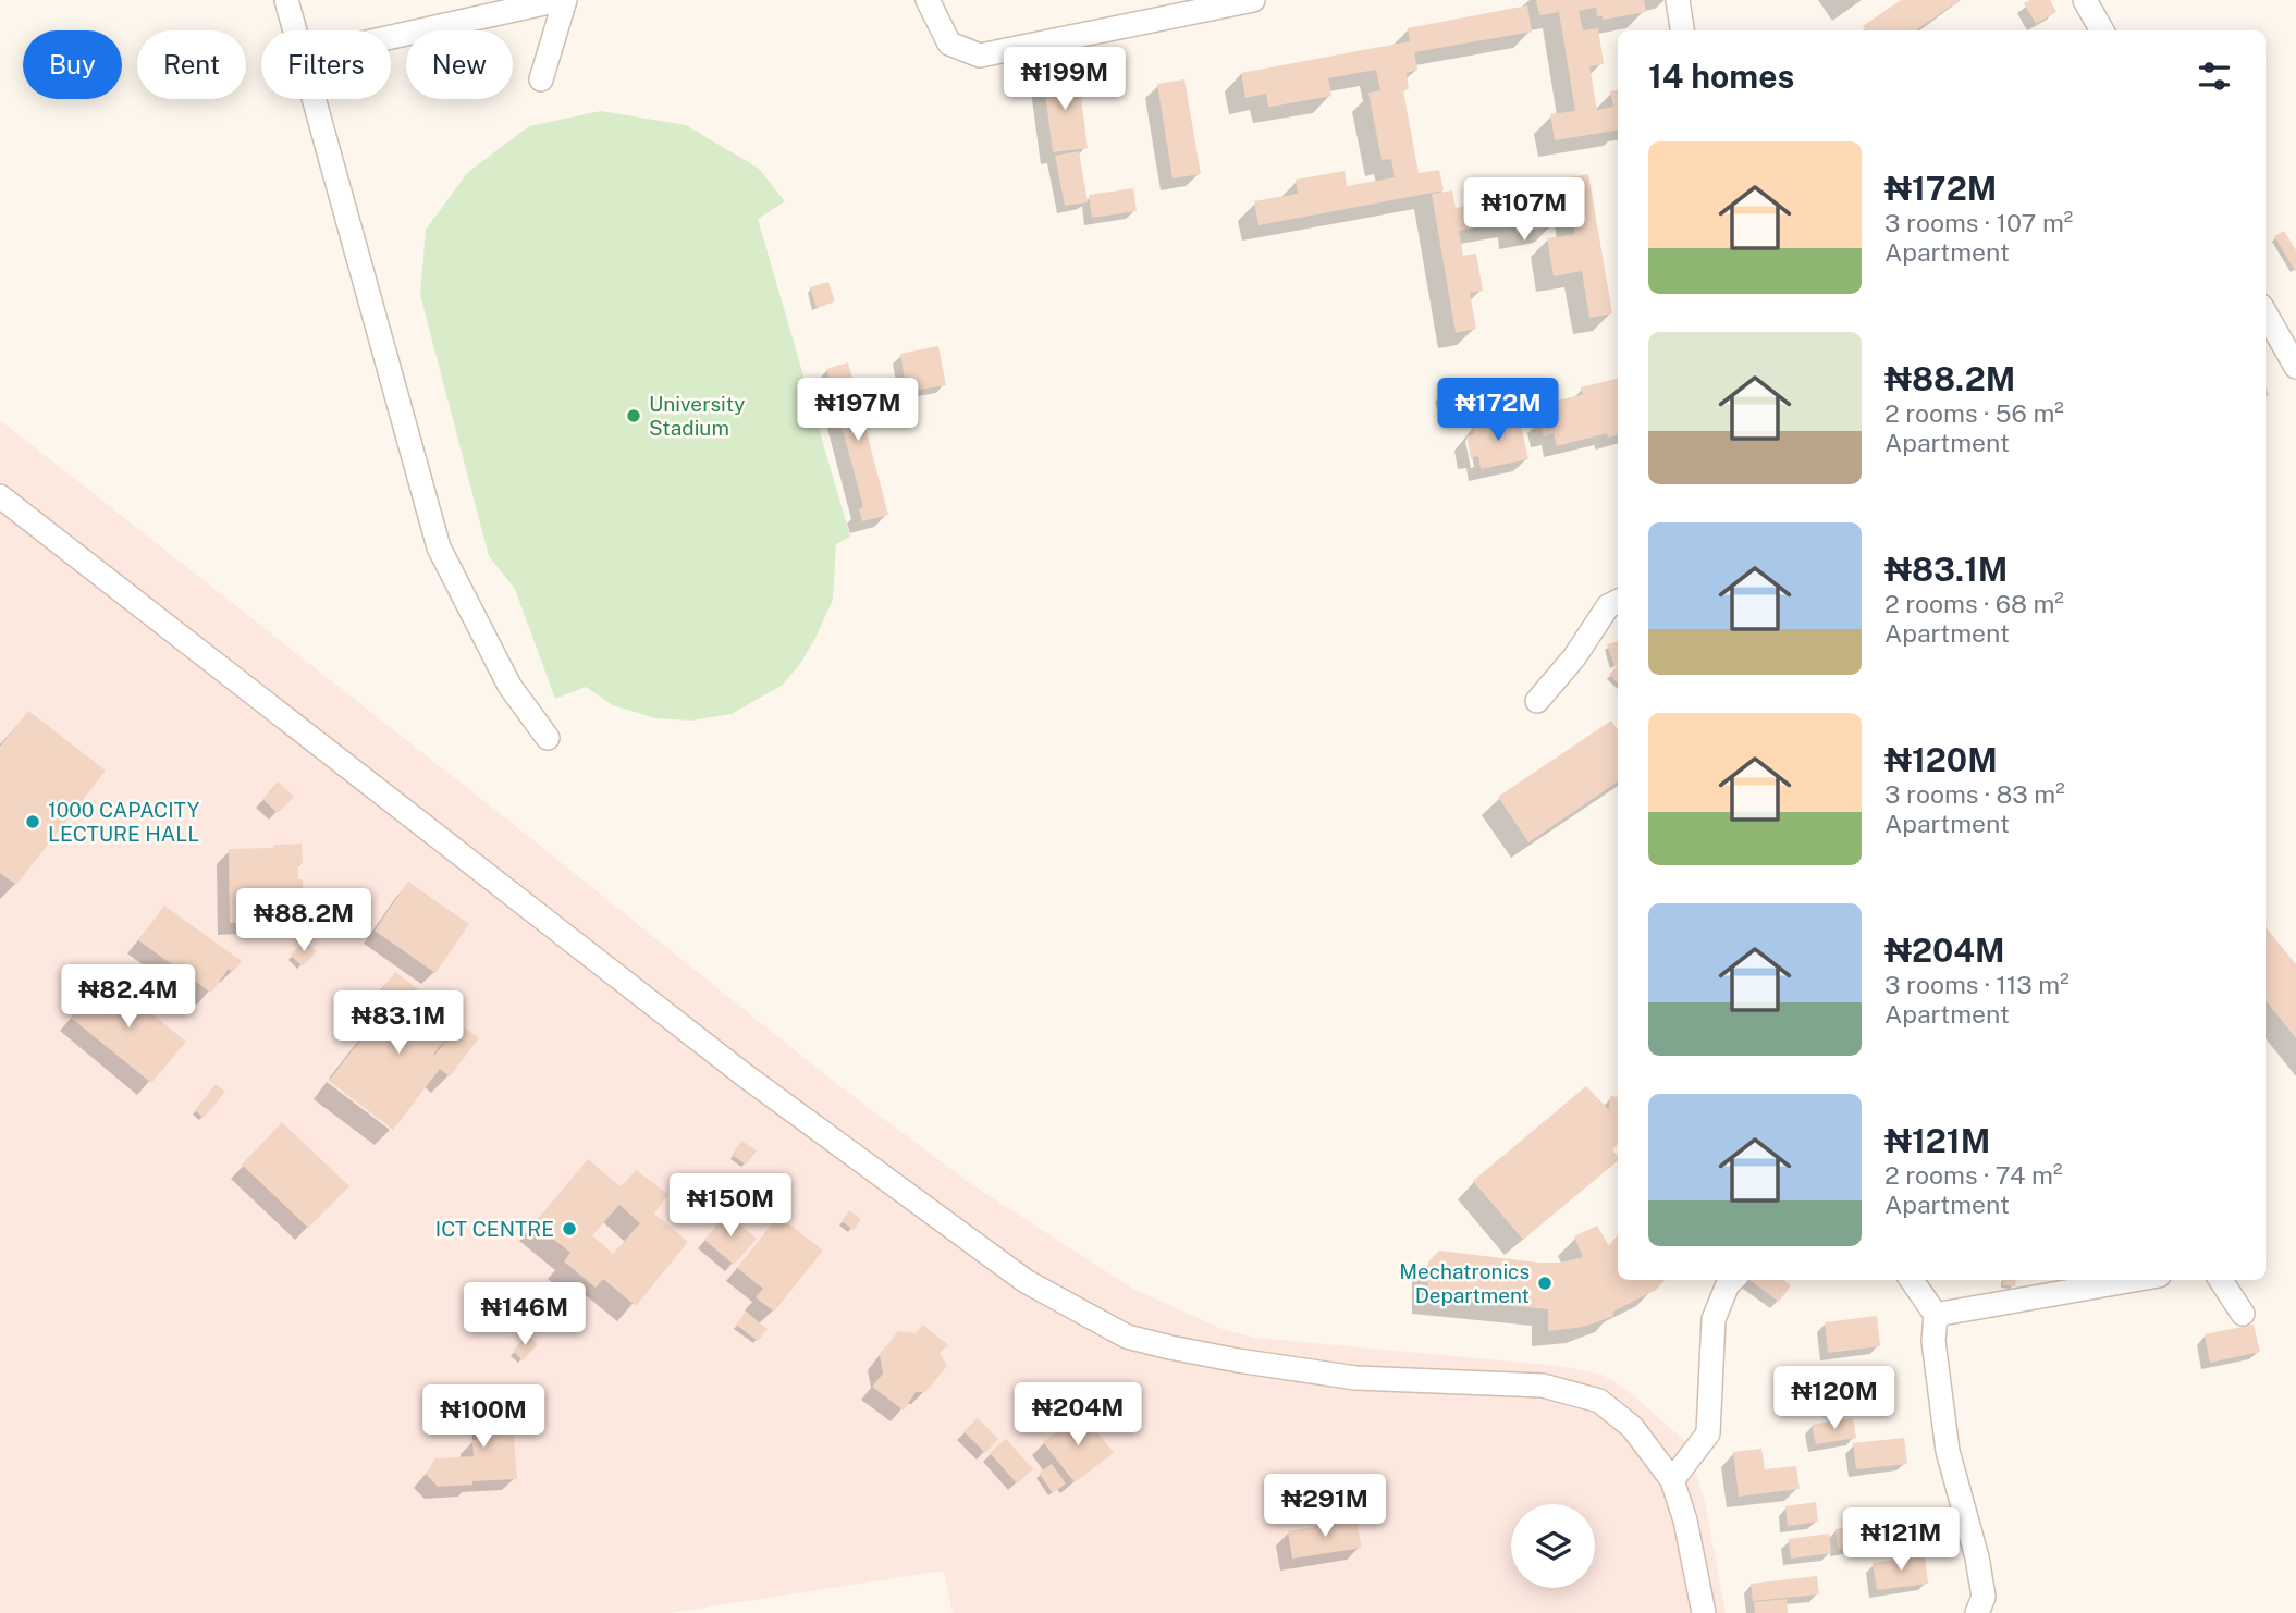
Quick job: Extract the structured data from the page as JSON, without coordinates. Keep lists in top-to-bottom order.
{
  "places": [
    "University Stadium",
    "1000 CAPACITY LECTURE HALL",
    "ICT CENTRE",
    "Mechatronics Department"
  ],
  "page": {
    "chip": [
      "Buy",
      "Rent",
      "Filters",
      "New"
    ],
    "heading": "14 homes",
    "price": [
      "₦199M",
      "₦107M",
      "₦197M",
      "₦172M",
      "₦88.2M",
      "₦82.4M",
      "₦83.1M",
      "₦150M",
      "₦146M",
      "₦120M",
      "₦204M",
      "₦100M",
      "₦291M",
      "₦121M"
    ],
    "list": [
      {
        "name": "₦172M",
        "note": "3 rooms · 107 m² · Apartment"
      },
      {
        "name": "₦88.2M",
        "note": "2 rooms · 56 m² · Apartment"
      },
      {
        "name": "₦83.1M",
        "note": "2 rooms · 68 m² · Apartment"
      },
      {
        "name": "₦120M",
        "note": "3 rooms · 83 m² · Apartment"
      },
      {
        "name": "₦204M",
        "note": "3 rooms · 113 m² · Apartment"
      },
      {
        "name": "₦121M",
        "note": "2 rooms · 74 m² · Apartment"
      }
    ]
  }
}
